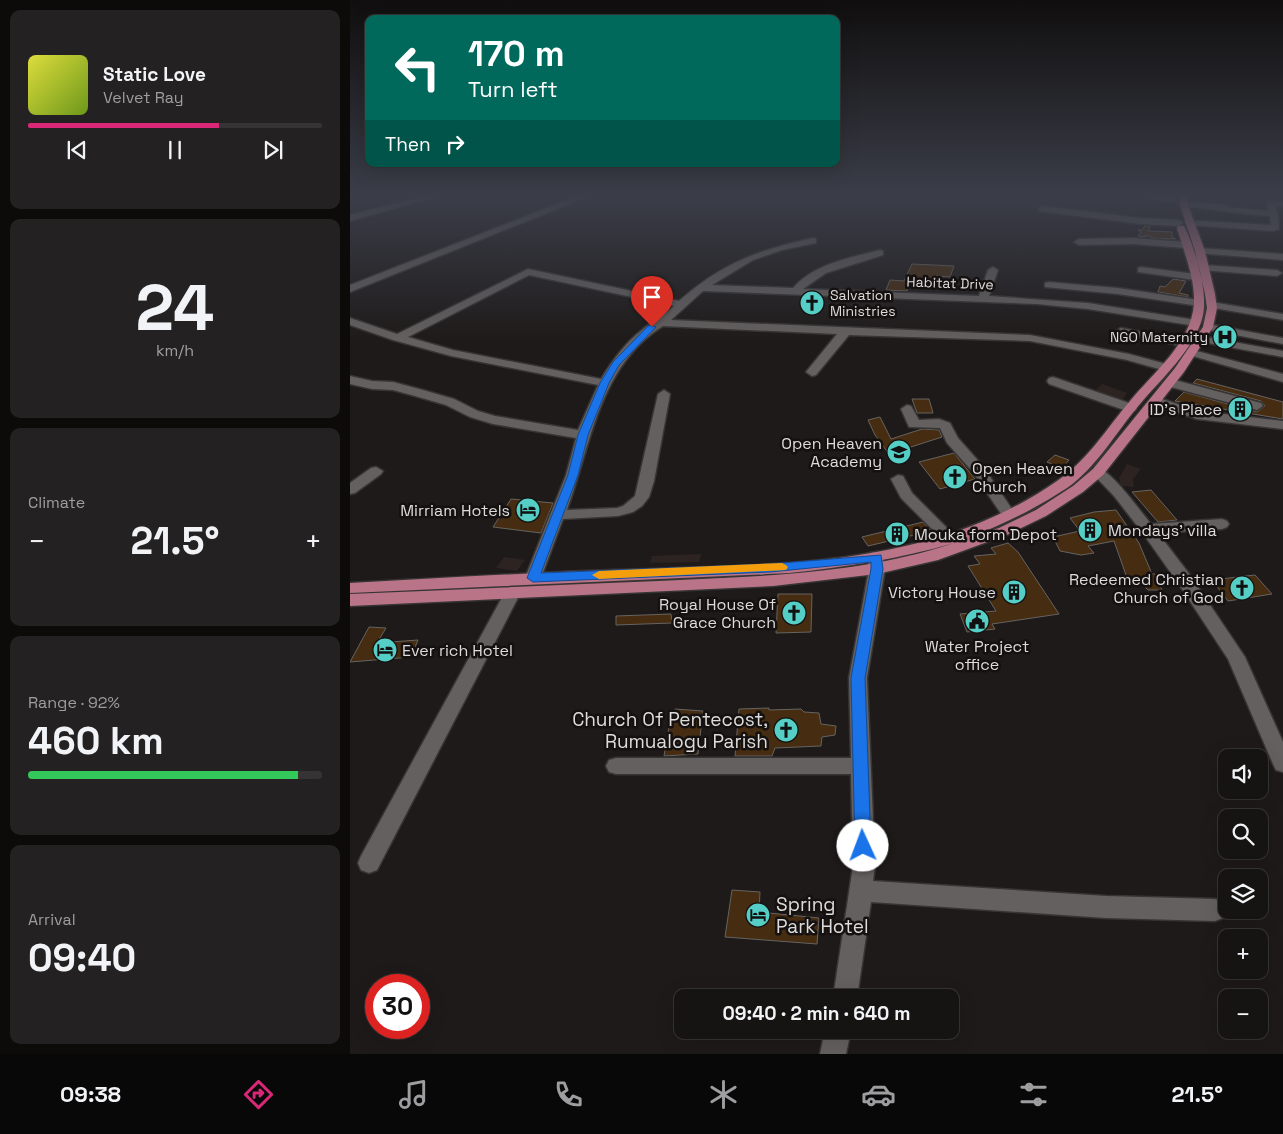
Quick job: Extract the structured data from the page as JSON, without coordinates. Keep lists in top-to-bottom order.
{
  "streets": {
    "street": ["Habitat Drive"]
  },
  "places": {
    "church": [
      "Salvation Ministries",
      "Open Heaven Church",
      "Redeemed Christian Church of God",
      "Royal House Of Grace Church",
      "Church Of Pentecost, Rumualogu Parish"
    ],
    "hospital": ["NGO Maternity"],
    "building": [
      "ID's Place",
      "Mondays' villa",
      "Mouka form Depot",
      "Victory House"
    ],
    "school or university": ["Open Heaven Academy"],
    "hotel": ["Mirriam Hotels", "Ever rich Hotel", "Spring Park Hotel"],
    "public building": ["Water Project office"]
  },
  "page": {
    "turn": ["170 m", "Turn left"],
    "song": ["Static Love", "Velvet Ray"],
    "then": "Then",
    "tile": [
      ["24", "km/h"],
      "Climate",
      ["Range · 92%", "460 km"],
      ["Arrival", "09:40"]
    ],
    "heat": ["−", "21.5°", "+"],
    "map_buttons": ["+", "−"],
    "limit": "30",
    "trip": "09:40 · 2 min · 640 m",
    "tabs": ["09:38", "21.5°"]
  }
}
